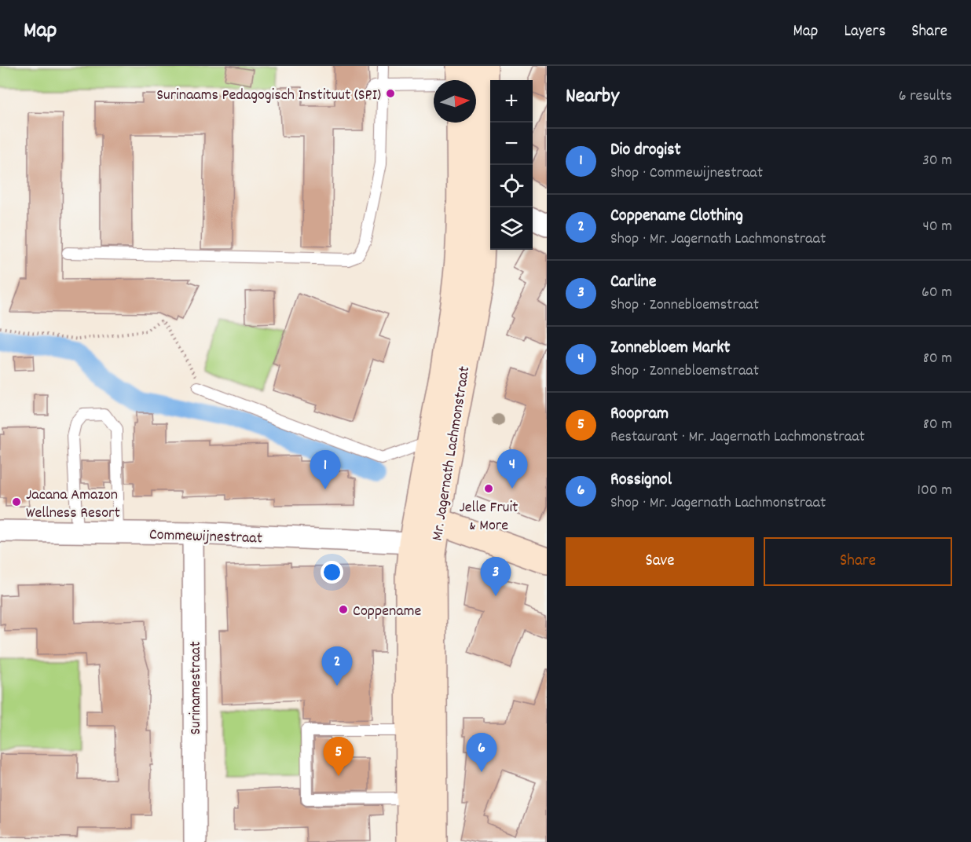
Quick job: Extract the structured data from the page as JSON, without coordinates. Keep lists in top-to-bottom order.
{
  "streets": {
    "main road": ["Mr. Jagernath Lachmonstraat"],
    "street": ["Commewijnestraat", "Surinamestraat"]
  },
  "crossings": [
    ["Mr. Jagernath Lachmonstraat", "Commewijnestraat"],
    ["Commewijnestraat", "Surinamestraat"]
  ],
  "places": [
    "Surinaams Pedagogisch Instituut (SPI)",
    "Jelle Fruit & More",
    "Jacana Amazon Wellness Resort",
    "Coppename"
  ],
  "north": "right",
  "page": {
    "header": "Map",
    "nav": ["Map", "Layers", "Share"],
    "heading": ["Nearby", "6 results"],
    "map_buttons": ["+", "−"],
    "list": [
      {
        "mark": "1",
        "name": "Dio drogist",
        "note": "Shop · Commewijnestraat",
        "value": "30 m"
      },
      {
        "mark": "2",
        "name": "Coppename Clothing",
        "note": "Shop · Mr. Jagernath Lachmonstraat",
        "value": "40 m"
      },
      {
        "mark": "3",
        "name": "Carline",
        "note": "Shop · Zonnebloemstraat",
        "value": "60 m"
      },
      {
        "mark": "4",
        "name": "Zonnebloem Markt",
        "note": "Shop · Zonnebloemstraat",
        "value": "80 m"
      },
      {
        "mark": "5",
        "name": "Roopram",
        "note": "Restaurant · Mr. Jagernath Lachmonstraat",
        "value": "80 m"
      },
      {
        "mark": "6",
        "name": "Rossignol",
        "note": "Shop · Mr. Jagernath Lachmonstraat",
        "value": "100 m"
      }
    ],
    "pins": [
      "4",
      "1",
      "3",
      "2",
      "6",
      "5"
    ],
    "buttons": ["Save", "Share"]
  }
}
